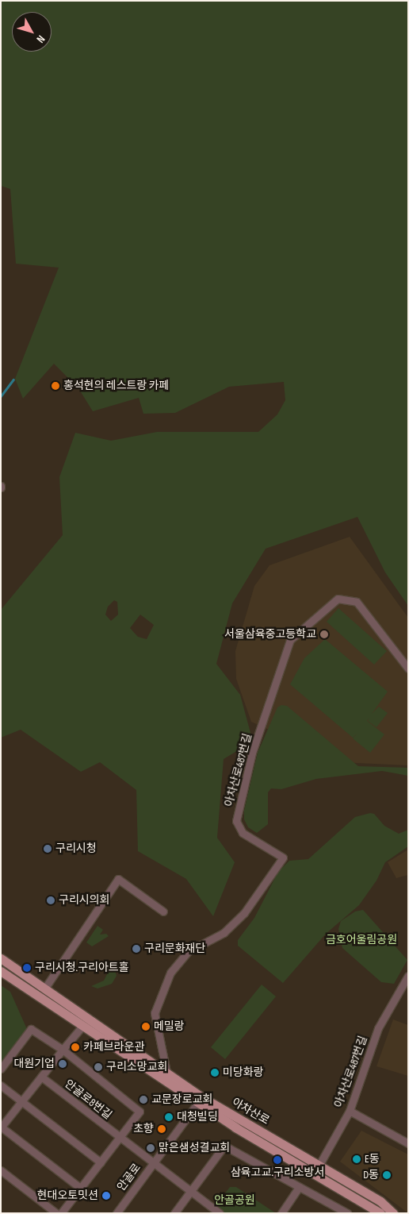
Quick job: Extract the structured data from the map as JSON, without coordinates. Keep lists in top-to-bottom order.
{
  "streets": {
    "main road": ["아차산로"],
    "street": ["아차산로487번길", "안골로8번길", "안골로"]
  },
  "crossings": [
    ["아차산로487번길", "아차산로"],
    ["안골로8번길", "안골로"],
    ["아차산로", "안골로"]
  ],
  "parks": ["금호어울림공원", "안골공원"],
  "places": [
    "홍석현의 레스트랑 카페",
    "서울삼육중고등학교",
    "구리시청",
    "구리시의회",
    "구리문화재단",
    "구리시청.구리아트홀",
    "메밀랑",
    "카페브라운관",
    "대원기업",
    "구리소망교회",
    "미당화랑",
    "교문장로교회",
    "대청빌딩",
    "초향",
    "맑은샘성결교회",
    "E동",
    "삼육고교.구리소방서",
    "D동",
    "현대오토밋션"
  ],
  "north": "bottom right"
}
